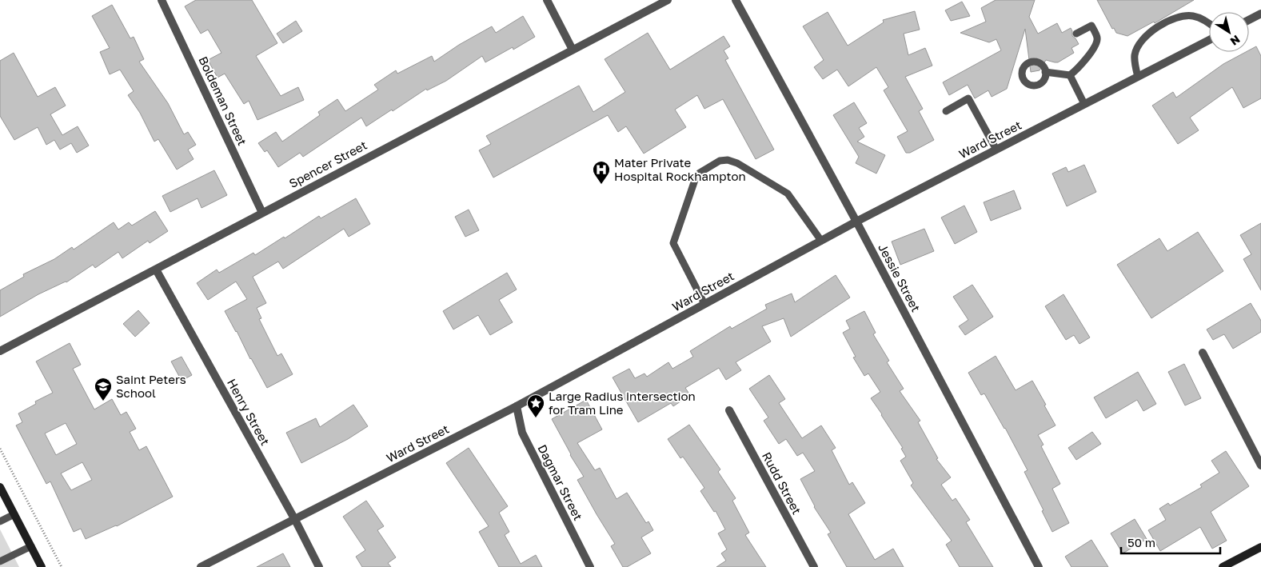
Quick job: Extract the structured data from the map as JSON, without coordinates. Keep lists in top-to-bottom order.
{
  "streets": {
    "street": [
      "Boldeman Street",
      "Ward Street",
      "Spencer Street",
      "Jessie Street",
      "Henry Street",
      "Dagmar Street",
      "Rudd Street"
    ]
  },
  "crossings": [
    ["Boldeman Street", "Spencer Street"],
    ["Ward Street", "Jessie Street"],
    ["Ward Street", "Henry Street"],
    ["Ward Street", "Dagmar Street"],
    ["Spencer Street", "Henry Street"]
  ],
  "places": {
    "hospital": ["Mater Private Hospital Rockhampton"],
    "school or university": ["Saint Peters School"],
    "place": ["Large Radius intersection for Tram Line"]
  },
  "scale_bar": "50 m",
  "north": "bottom right"
}
